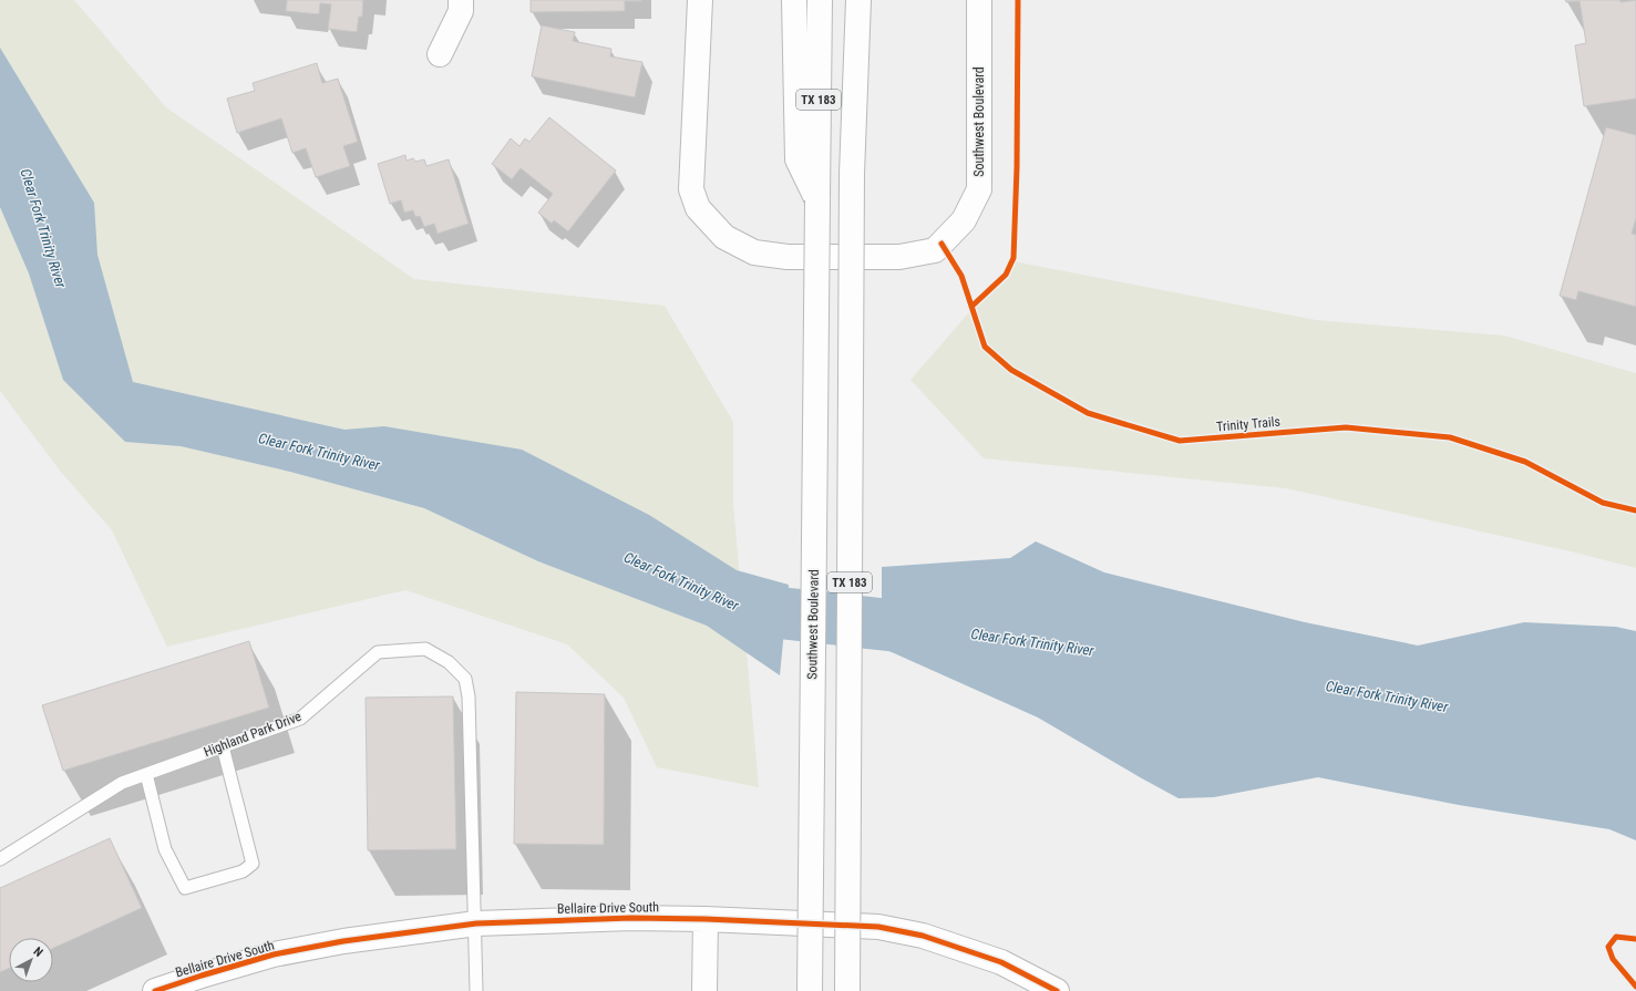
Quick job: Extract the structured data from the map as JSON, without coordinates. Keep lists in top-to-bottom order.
{
  "streets": {
    "main road": ["TX 183", "Southwest Boulevard", "Bellaire Drive South"],
    "lane": ["Highland Park Drive"],
    "cycle path": ["Trinity Trails"]
  },
  "crossings": [
    ["Highland Park Drive", "Bellaire Drive South"]
  ],
  "water": ["Clear Fork Trinity River"],
  "north": "top right"
}
